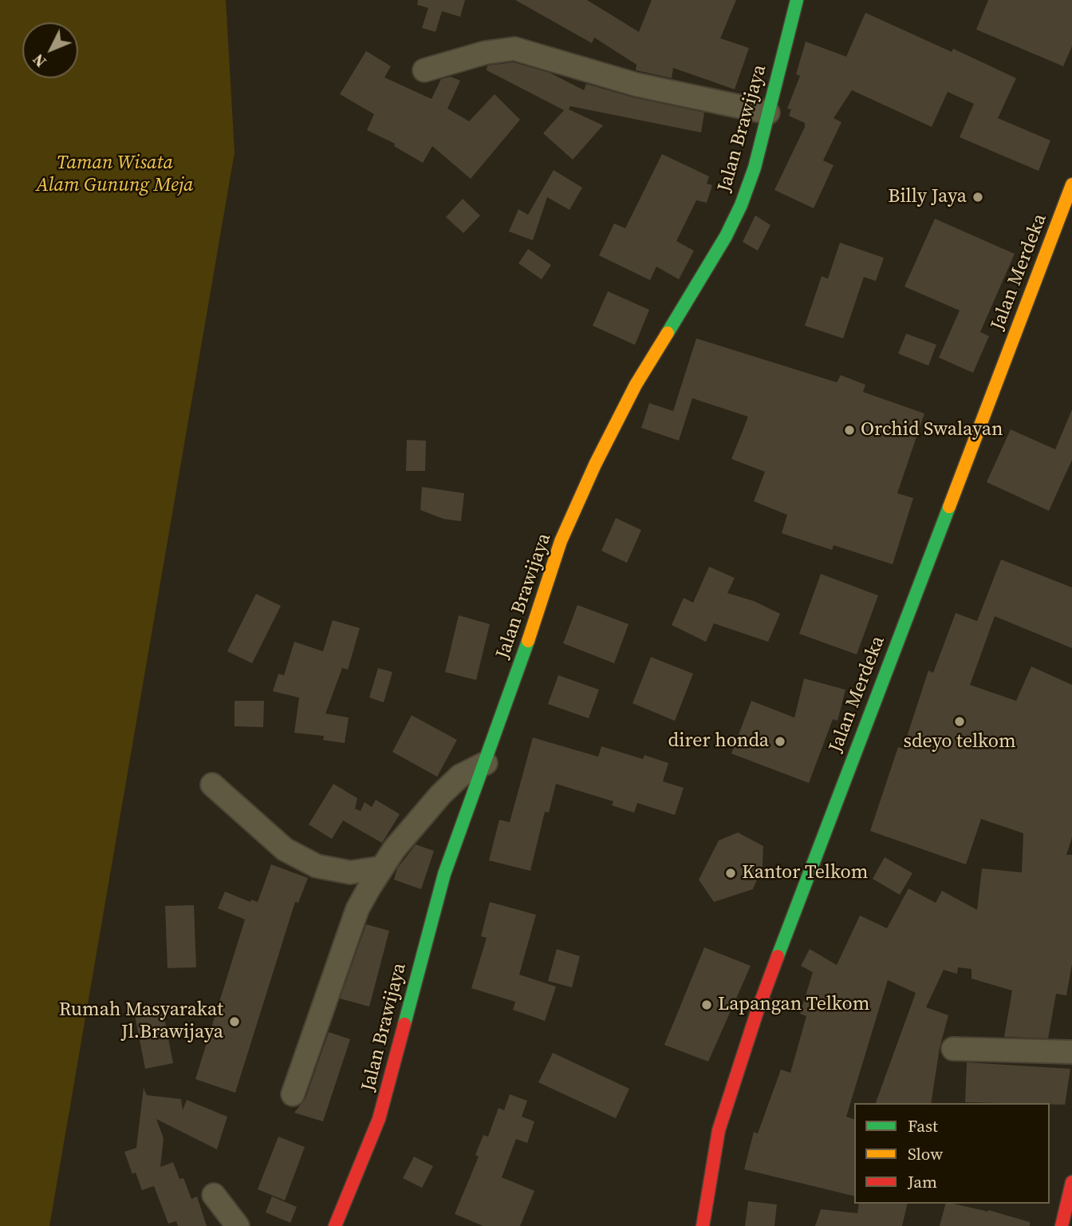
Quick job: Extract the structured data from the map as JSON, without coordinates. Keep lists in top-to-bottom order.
{
  "streets": {
    "main road": ["Jalan Brawijaya", "Jalan Merdeka"]
  },
  "parks": ["Taman Wisata Alam Gunung Meja"],
  "places": [
    "Billy Jaya",
    "Orchid Swalayan",
    "sdeyo telkom",
    "direr honda",
    "Kantor Telkom",
    "Lapangan Telkom",
    "Rumah Masyarakat Jl.Brawijaya"
  ],
  "legend": ["Fast", "Slow", "Jam"],
  "north": "bottom left"
}
